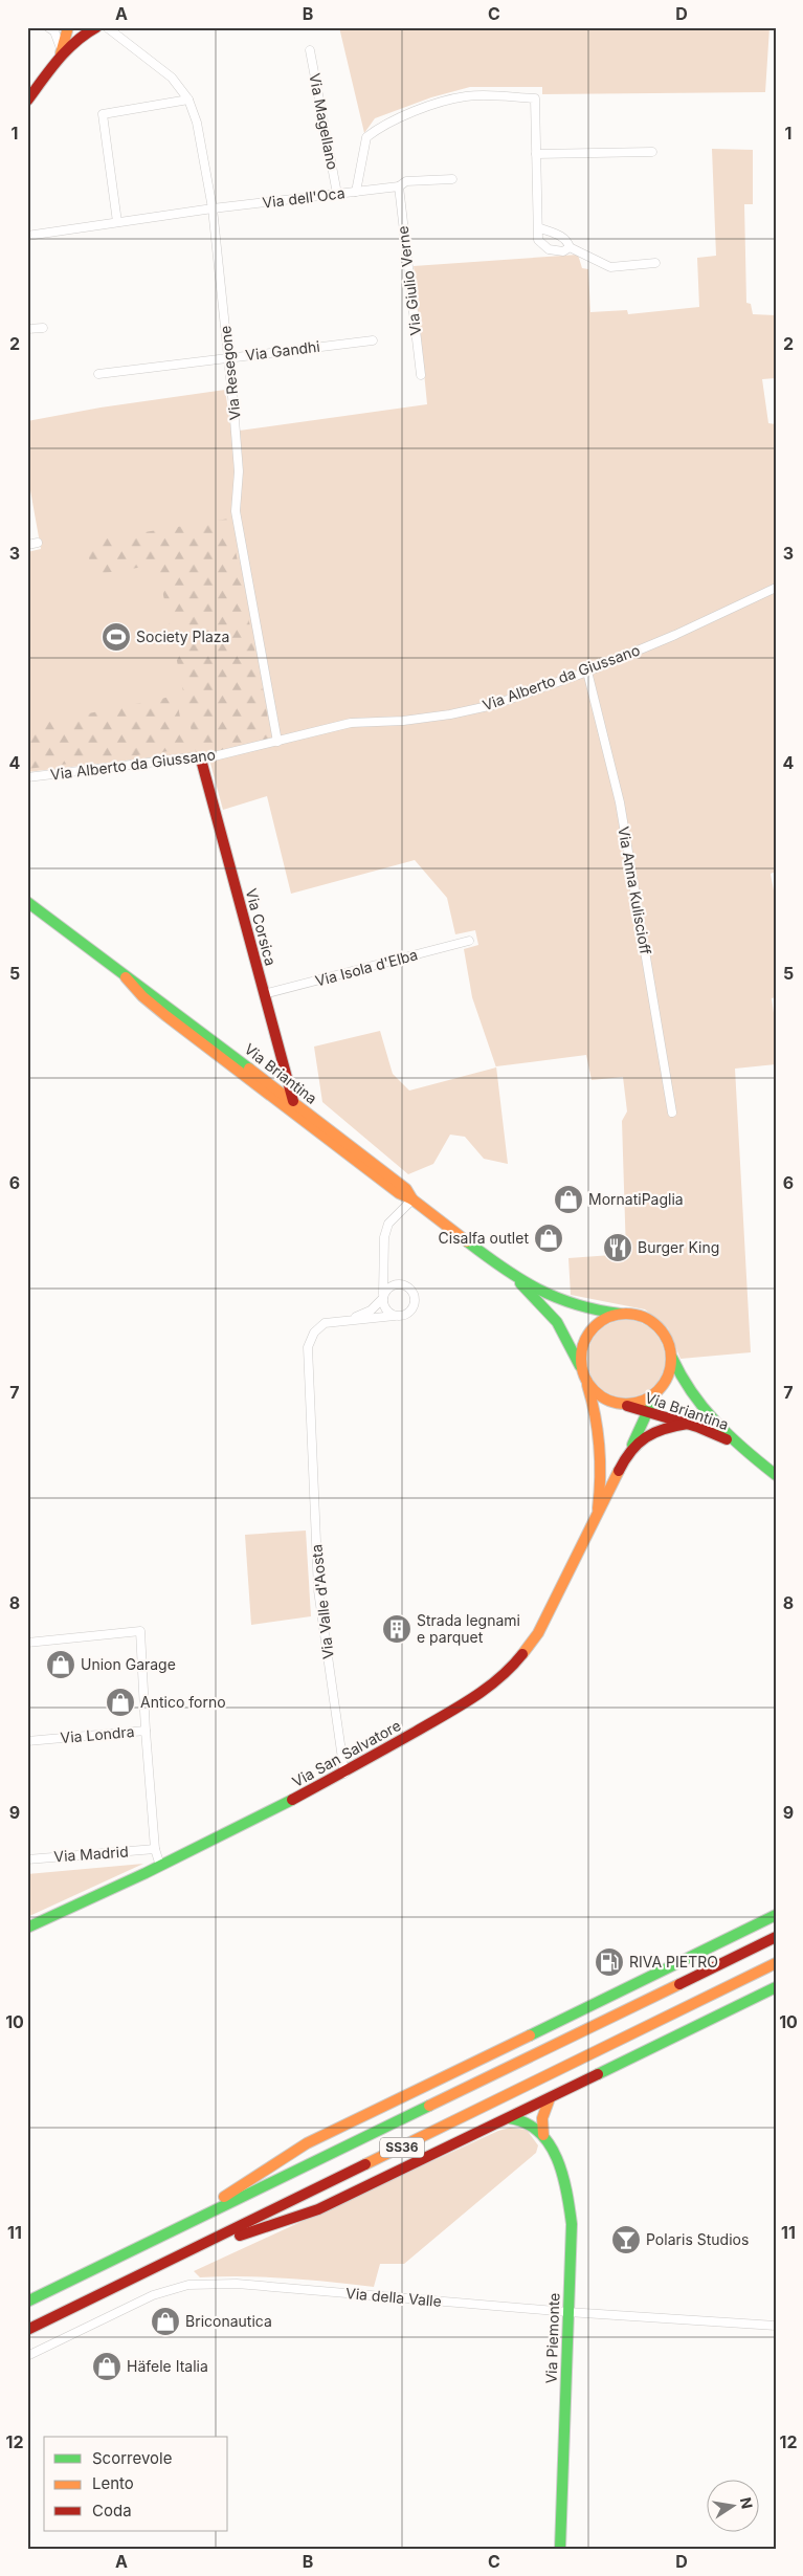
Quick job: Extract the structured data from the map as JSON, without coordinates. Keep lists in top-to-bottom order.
{
  "streets": {
    "main road": [
      "Via Corsica",
      "Via Briantina",
      "Via San Salvatore",
      "SS36",
      "Via Piemonte"
    ],
    "street": [
      "Via Magellano",
      "Via dell'Oca",
      "Via Giulio Verne",
      "Via Gandhi",
      "Via Resegone",
      "Via Alberto da Giussano",
      "Via Anna Kuliscioff",
      "Via Isola d'Elba",
      "Via Valle d'Aosta",
      "Via Londra",
      "Via Madrid",
      "Via della Valle"
    ]
  },
  "crossings": [
    ["Via Magellano", "Via dell'Oca"],
    ["Via dell'Oca", "Via Resegone"],
    ["Via Gandhi", "Via Resegone"],
    ["Via Resegone", "Via Alberto da Giussano"],
    ["Via Alberto da Giussano", "Via Anna Kuliscioff"],
    ["Via Alberto da Giussano", "Via Corsica"],
    ["Via Corsica", "Via Isola d'Elba"],
    ["Via Corsica", "Via Briantina"],
    ["Via Briantina", "Via San Salvatore"],
    ["Via Valle d'Aosta", "Via San Salvatore"],
    ["Via Londra", "Via San Salvatore"],
    ["Via Londra", "Via Madrid"],
    ["Via della Valle", "Via Piemonte"]
  ],
  "places": {
    "sports": ["Society Plaza"],
    "shop": [
      "MornatiPaglia",
      "Cisalfa outlet",
      "Union Garage",
      "Antico forno",
      "Briconautica",
      "Häfele Italia"
    ],
    "restaurant": ["Burger King"],
    "building": ["Strada legnami e parquet"],
    "fuel station": ["RIVA PIETRO"],
    "bar": ["Polaris Studios"]
  },
  "legend": ["Scorrevole", "Lento", "Coda"],
  "north": "right",
  "grid": {
    "columns": [
      "A",
      "B",
      "C",
      "D"
    ],
    "rows": [
      "1",
      "2",
      "3",
      "4",
      "5",
      "6",
      "7",
      "8",
      "9",
      "10",
      "11",
      "12"
    ]
  }
}
